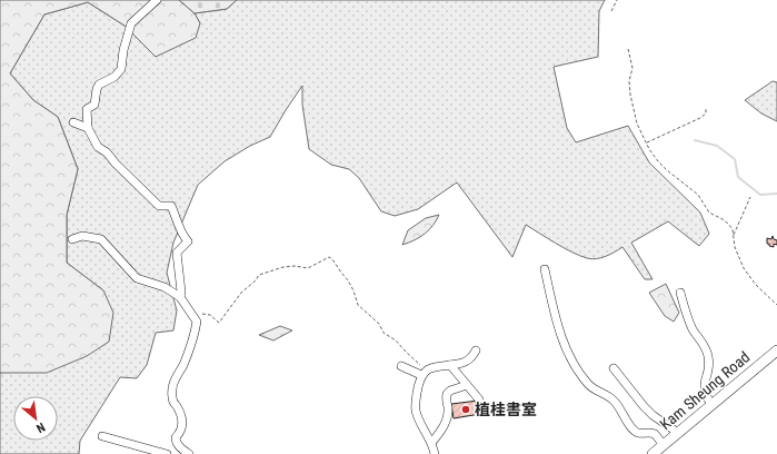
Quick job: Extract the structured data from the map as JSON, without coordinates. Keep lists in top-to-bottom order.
{
  "streets": {
    "main road": ["Kam Sheung Road"]
  },
  "places": ["植桂書室"],
  "north": "bottom right"
}
